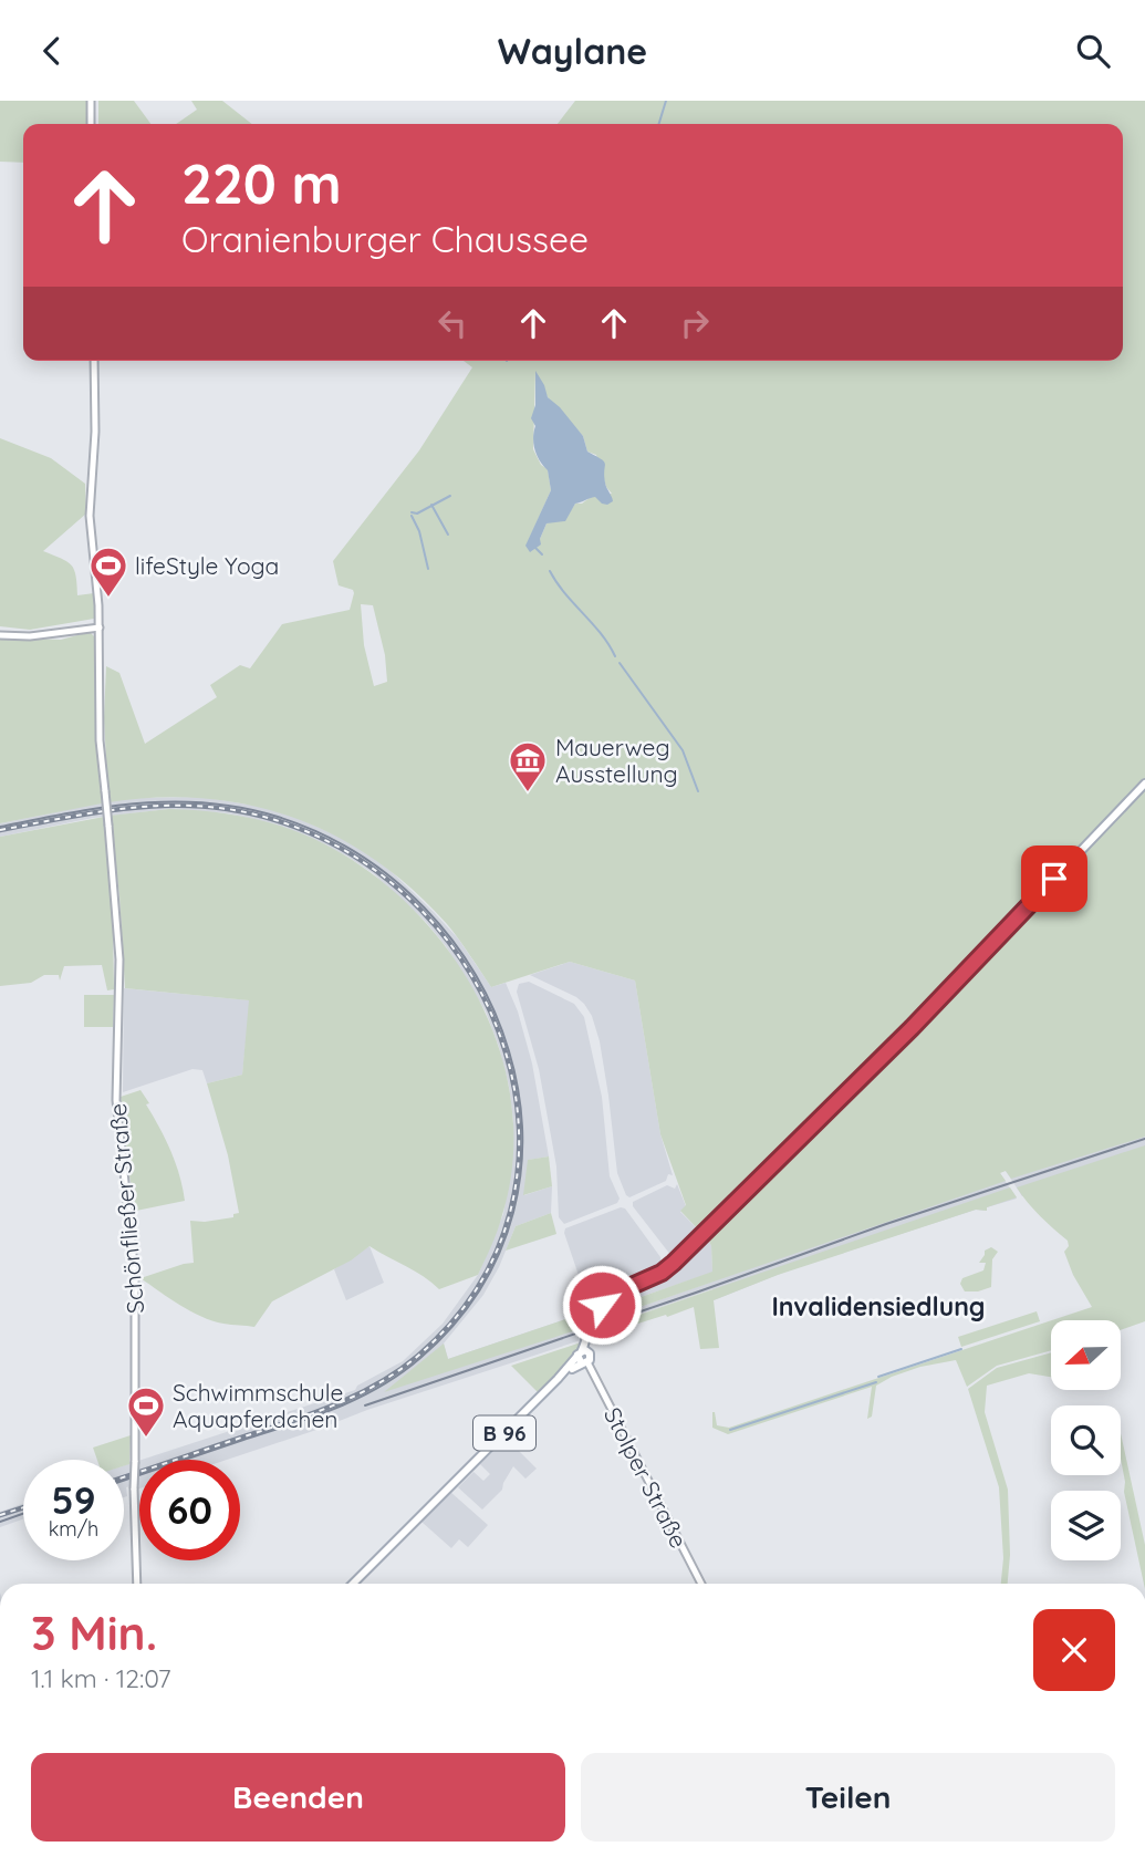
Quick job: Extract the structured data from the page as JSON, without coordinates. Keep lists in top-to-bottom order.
{
  "streets": {
    "main road": ["Schönfließer Straße", "B 96", "Stolper Straße"]
  },
  "crossings": [
    ["B 96", "Stolper Straße"]
  ],
  "districts": ["Invalidensiedlung"],
  "places": {
    "sports": ["lifeStyle Yoga", "Schwimmschule Aquapferdchen"],
    "museum": ["Mauerweg Ausstellung"]
  },
  "north": "left",
  "page": {
    "header": "Waylane",
    "turn": ["220 m", "Oranienburger Chaussee"],
    "speed": "59 km/h",
    "limit": "60",
    "heading": ["3 Min.", "1.1 km · 12:07"],
    "buttons": ["Beenden", "Teilen"]
  }
}
